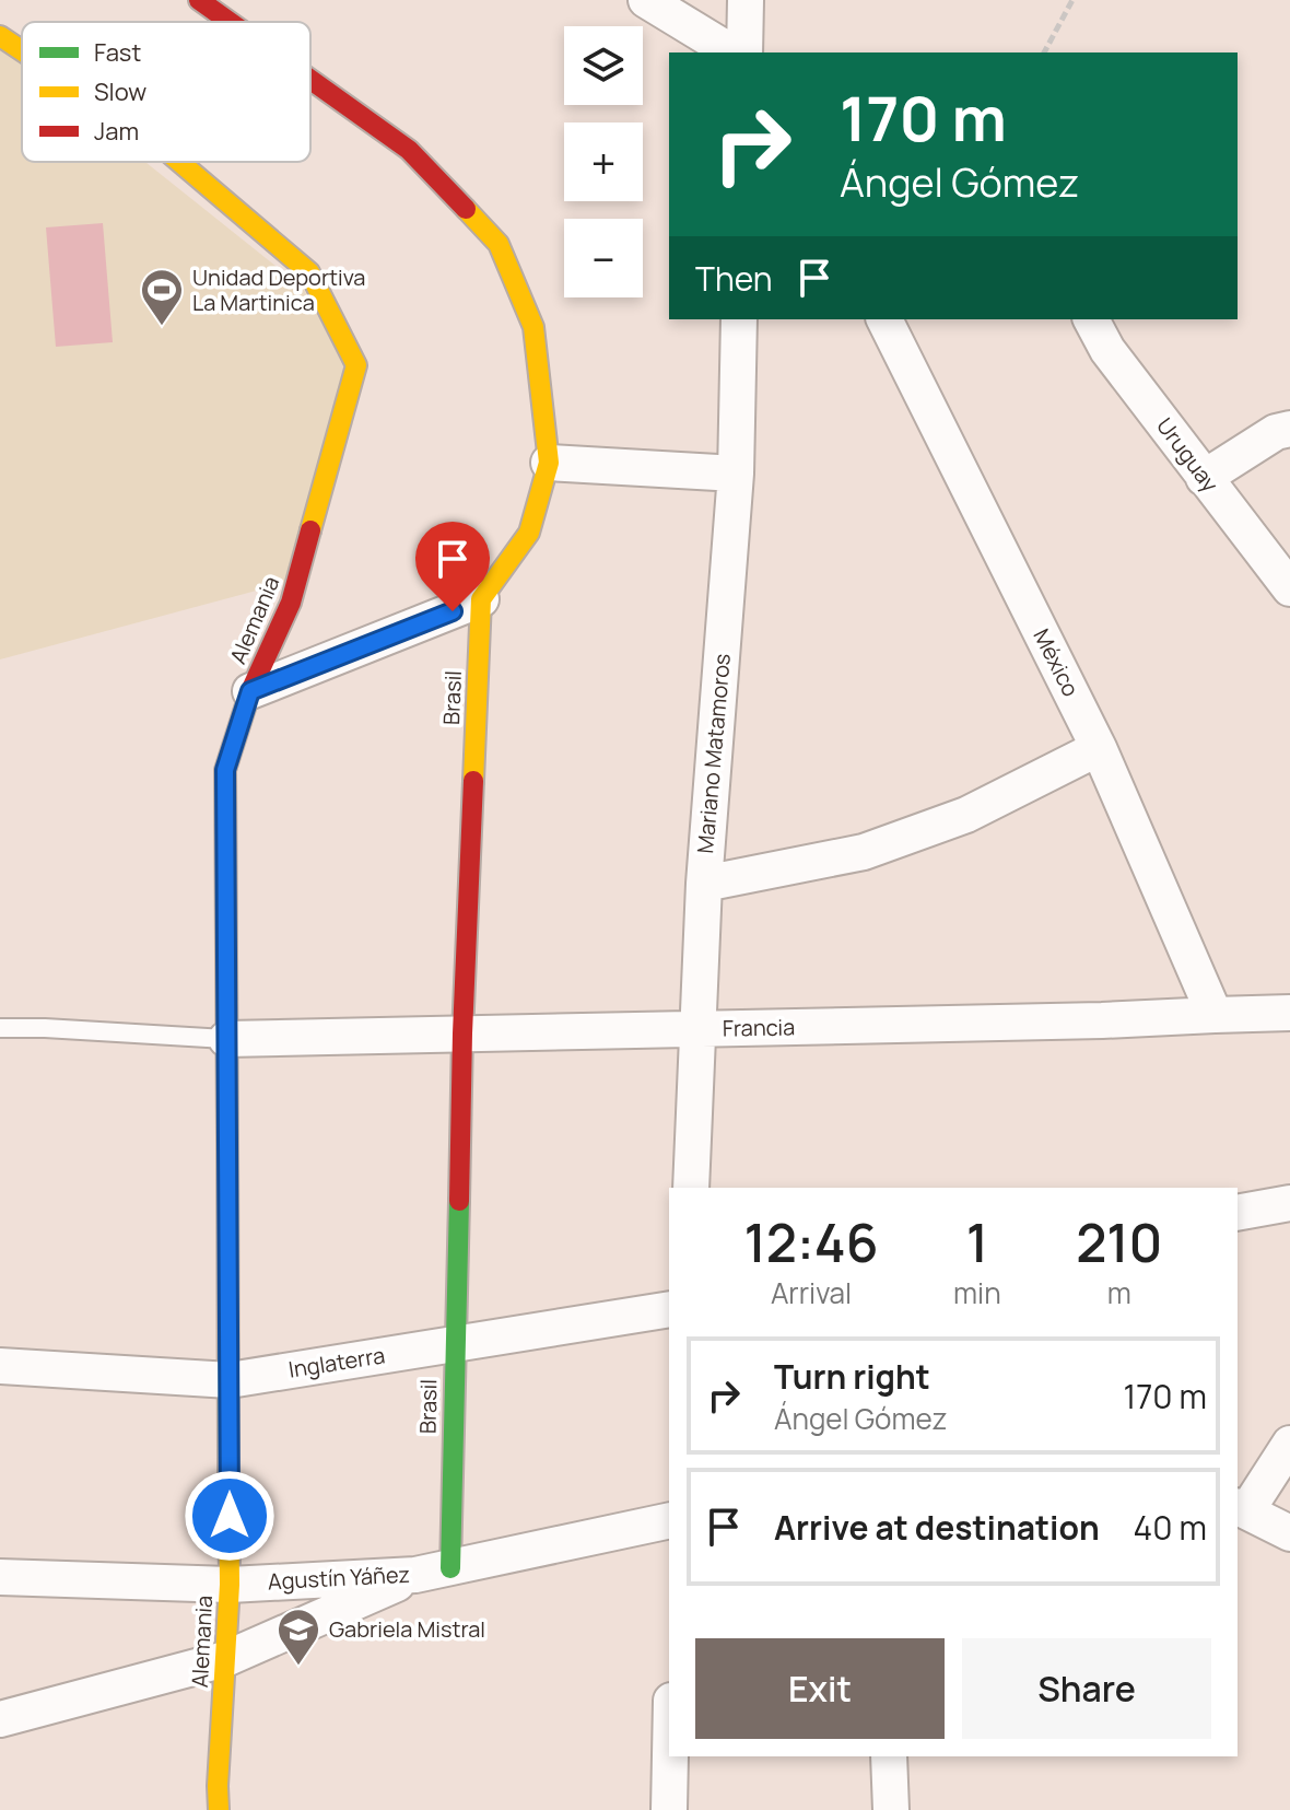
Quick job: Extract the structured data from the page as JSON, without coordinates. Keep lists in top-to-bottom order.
{
  "streets": {
    "street": [
      "Uruguay",
      "Alemania",
      "México",
      "Brasil",
      "Mariano Matamoros",
      "Francia",
      "Inglaterra",
      "Agustín Yáñez"
    ]
  },
  "crossings": [
    ["Alemania", "Francia"],
    ["Alemania", "Inglaterra"],
    ["Alemania", "Agustín Yáñez"],
    ["México", "Francia"],
    ["Brasil", "Francia"],
    ["Brasil", "Inglaterra"],
    ["Brasil", "Agustín Yáñez"],
    ["Mariano Matamoros", "Francia"]
  ],
  "places": {
    "sports": ["Unidad Deportiva La Martinica"],
    "school or university": ["Gabriela Mistral"]
  },
  "legend": ["Fast", "Slow", "Jam"],
  "page": {
    "map_buttons": ["+", "−"],
    "turn": ["170 m", "Ángel Gómez"],
    "then": "Then",
    "eta": [
      "12:46",
      "Arrival",
      "1",
      "min",
      "210",
      "m"
    ],
    "list": [
      {
        "name": "Turn right",
        "note": "Ángel Gómez",
        "value": "170 m"
      },
      {
        "name": "Arrive at destination",
        "value": "40 m"
      }
    ],
    "buttons": ["Exit", "Share"]
  }
}
